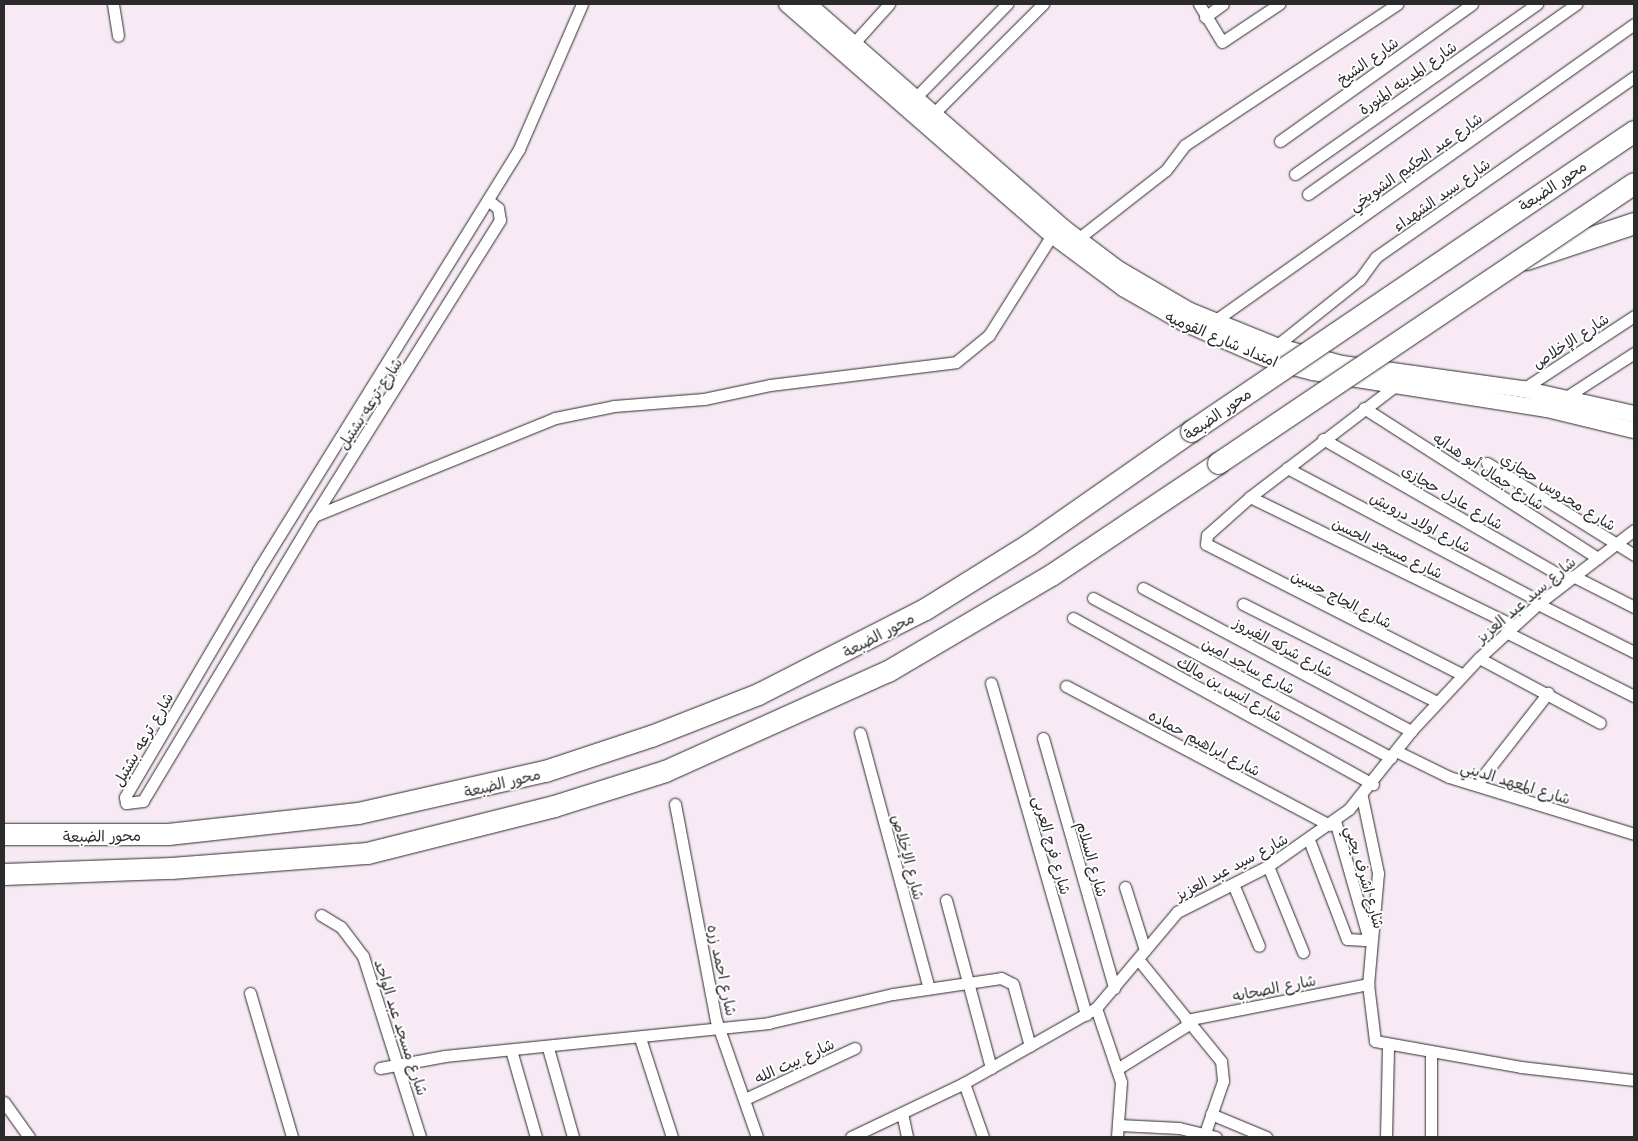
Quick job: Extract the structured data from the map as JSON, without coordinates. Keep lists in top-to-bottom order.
{
  "streets": {
    "highway": ["محور الضبعة"],
    "street": [
      "شارع الشيخ",
      "شارع المدينه المنورة",
      "شارع عبد الحكيم الشويخي",
      "شارع سيد الشهداء",
      "امتداد شارع القوميه",
      "شارع الإخلاص",
      "شارع ترعه بشتيل",
      "شارع جمال أبو هدايه",
      "شارع محروس حجازي",
      "شارع عادل حجازى",
      "شارع اولاد درويش",
      "شارع مسجد الحسن",
      "شارع الحاج حسين",
      "شارع سيد عبد العزيز",
      "شارع شركه الفيروز",
      "شارع ساجد امين",
      "شارع انس بن مالك",
      "شارع ابراهيم حماده",
      "شارع المعهد الديني",
      "شارع فرج العربى",
      "شارع السلام",
      "شارع اشرف يحيي",
      "شارع احمد زره",
      "شارع الصحابه",
      "شارع مسجد عبد الواحد",
      "شارع بيت الله"
    ]
  },
  "crossings": [
    ["شارع عبد الحكيم الشويخي", "امتداد شارع القوميه"],
    ["شارع سيد الشهداء", "امتداد شارع القوميه"],
    ["امتداد شارع القوميه", "شارع الإخلاص"],
    ["شارع جمال أبو هدايه", "شارع سيد عبد العزيز"],
    ["شارع محروس حجازي", "شارع سيد عبد العزيز"],
    ["شارع عادل حجازى", "شارع سيد عبد العزيز"],
    ["شارع اولاد درويش", "شارع سيد عبد العزيز"],
    ["شارع مسجد الحسن", "شارع الحاج حسين"],
    ["شارع مسجد الحسن", "شارع سيد عبد العزيز"],
    ["شارع الحاج حسين", "شارع سيد عبد العزيز"],
    ["شارع سيد عبد العزيز", "شارع شركه الفيروز"],
    ["شارع سيد عبد العزيز", "شارع ساجد امين"],
    ["شارع سيد عبد العزيز", "شارع انس بن مالك"],
    ["شارع سيد عبد العزيز", "شارع ابراهيم حماده"],
    ["شارع سيد عبد العزيز", "شارع المعهد الديني"],
    ["شارع سيد عبد العزيز", "شارع فرج العربى"],
    ["شارع سيد عبد العزيز", "شارع السلام"],
    ["شارع سيد عبد العزيز", "شارع اشرف يحيي"],
    ["شارع ساجد امين", "شارع المعهد الديني"],
    ["شارع ابراهيم حماده", "شارع اشرف يحيي"],
    ["شارع احمد زره", "شارع بيت الله"]
  ]
}
